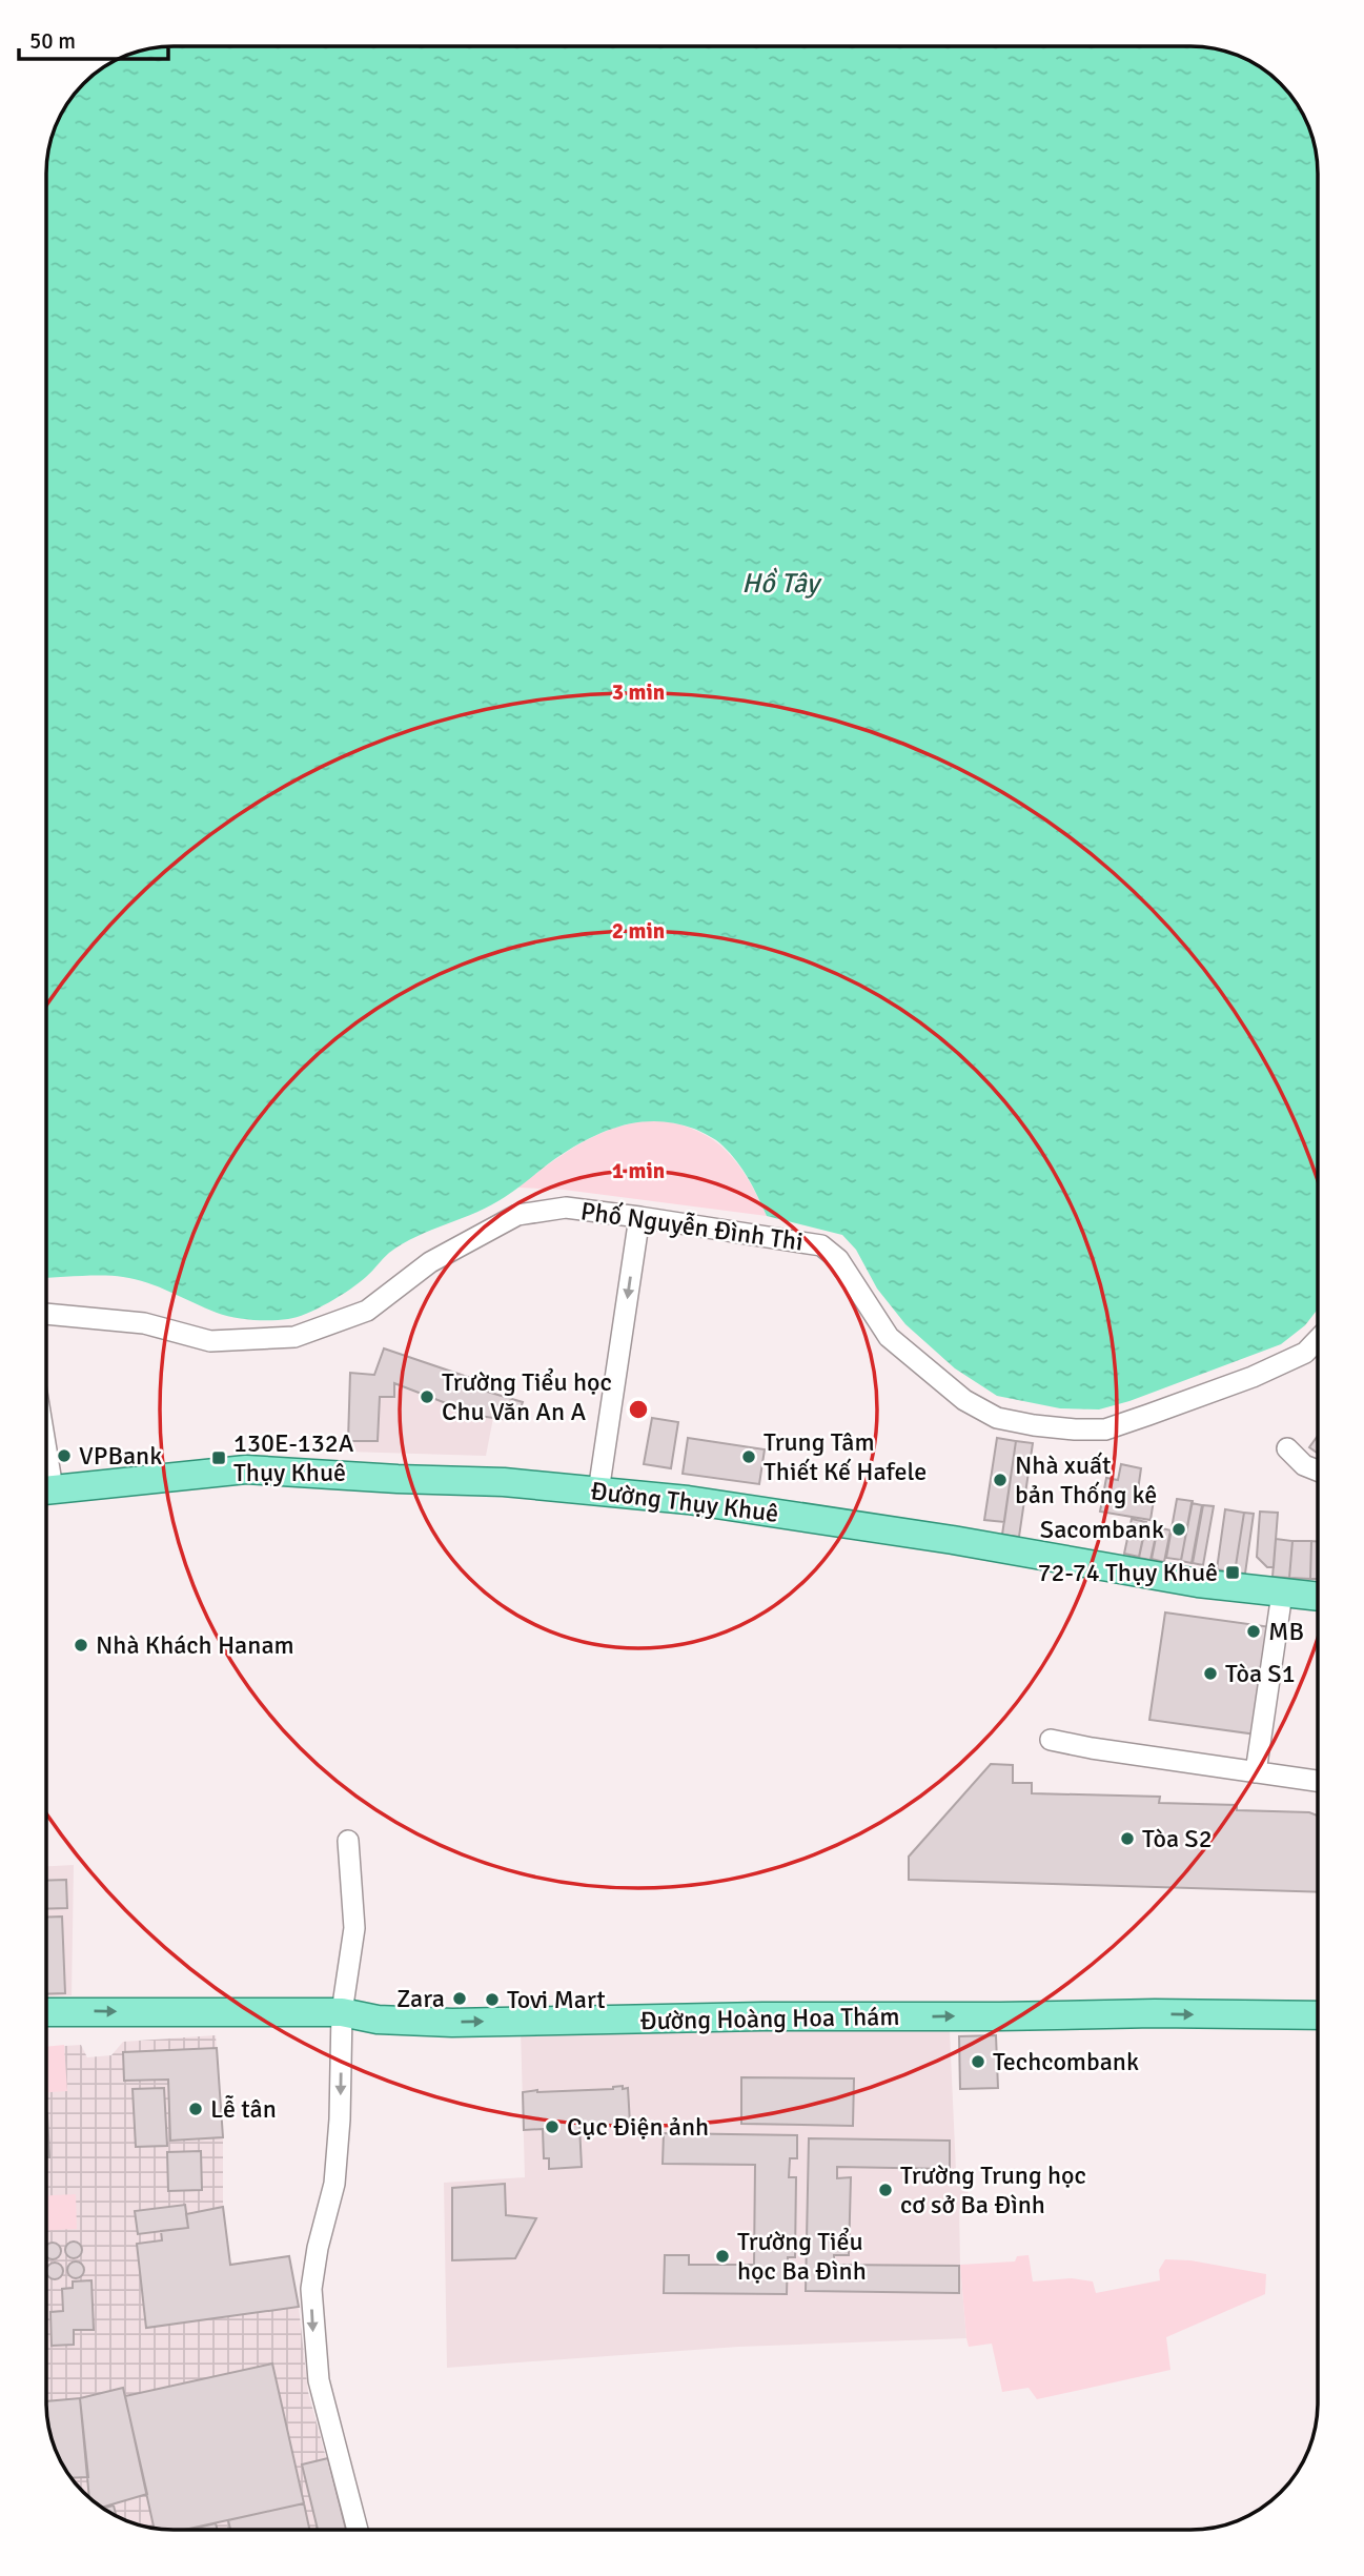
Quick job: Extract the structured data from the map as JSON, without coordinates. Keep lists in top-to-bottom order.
{
  "streets": {
    "main road": ["Đường Thụy Khuê", "Đường Hoàng Hoa Thám"],
    "street": ["Phố Nguyễn Đình Thi"]
  },
  "one_way": ["Đường Hoàng Hoa Thám"],
  "water": ["Hồ Tây"],
  "places": {
    "other": [
      "Trường Tiểu học Chu Văn An A",
      "VPBank",
      "Trung Tâm Thiết Kế Hafele",
      "Nhà xuất bản Thống kê",
      "Sacombank",
      "MB",
      "Nhà Khách Hanam",
      "Tòa S1",
      "Tòa S2",
      "Zara",
      "Tovi Mart",
      "Techcombank",
      "Lễ tân",
      "Cục Điện ảnh",
      "Trường Trung học cơ sở Ba Đình",
      "Trường Tiểu học Ba Đình"
    ],
    "transit": ["130E-132A Thụy Khuê", "72-74 Thụy Khuê"]
  },
  "scale_bar": "50 m",
  "rings": ["3 min", "2 min", "1 min"]
}
